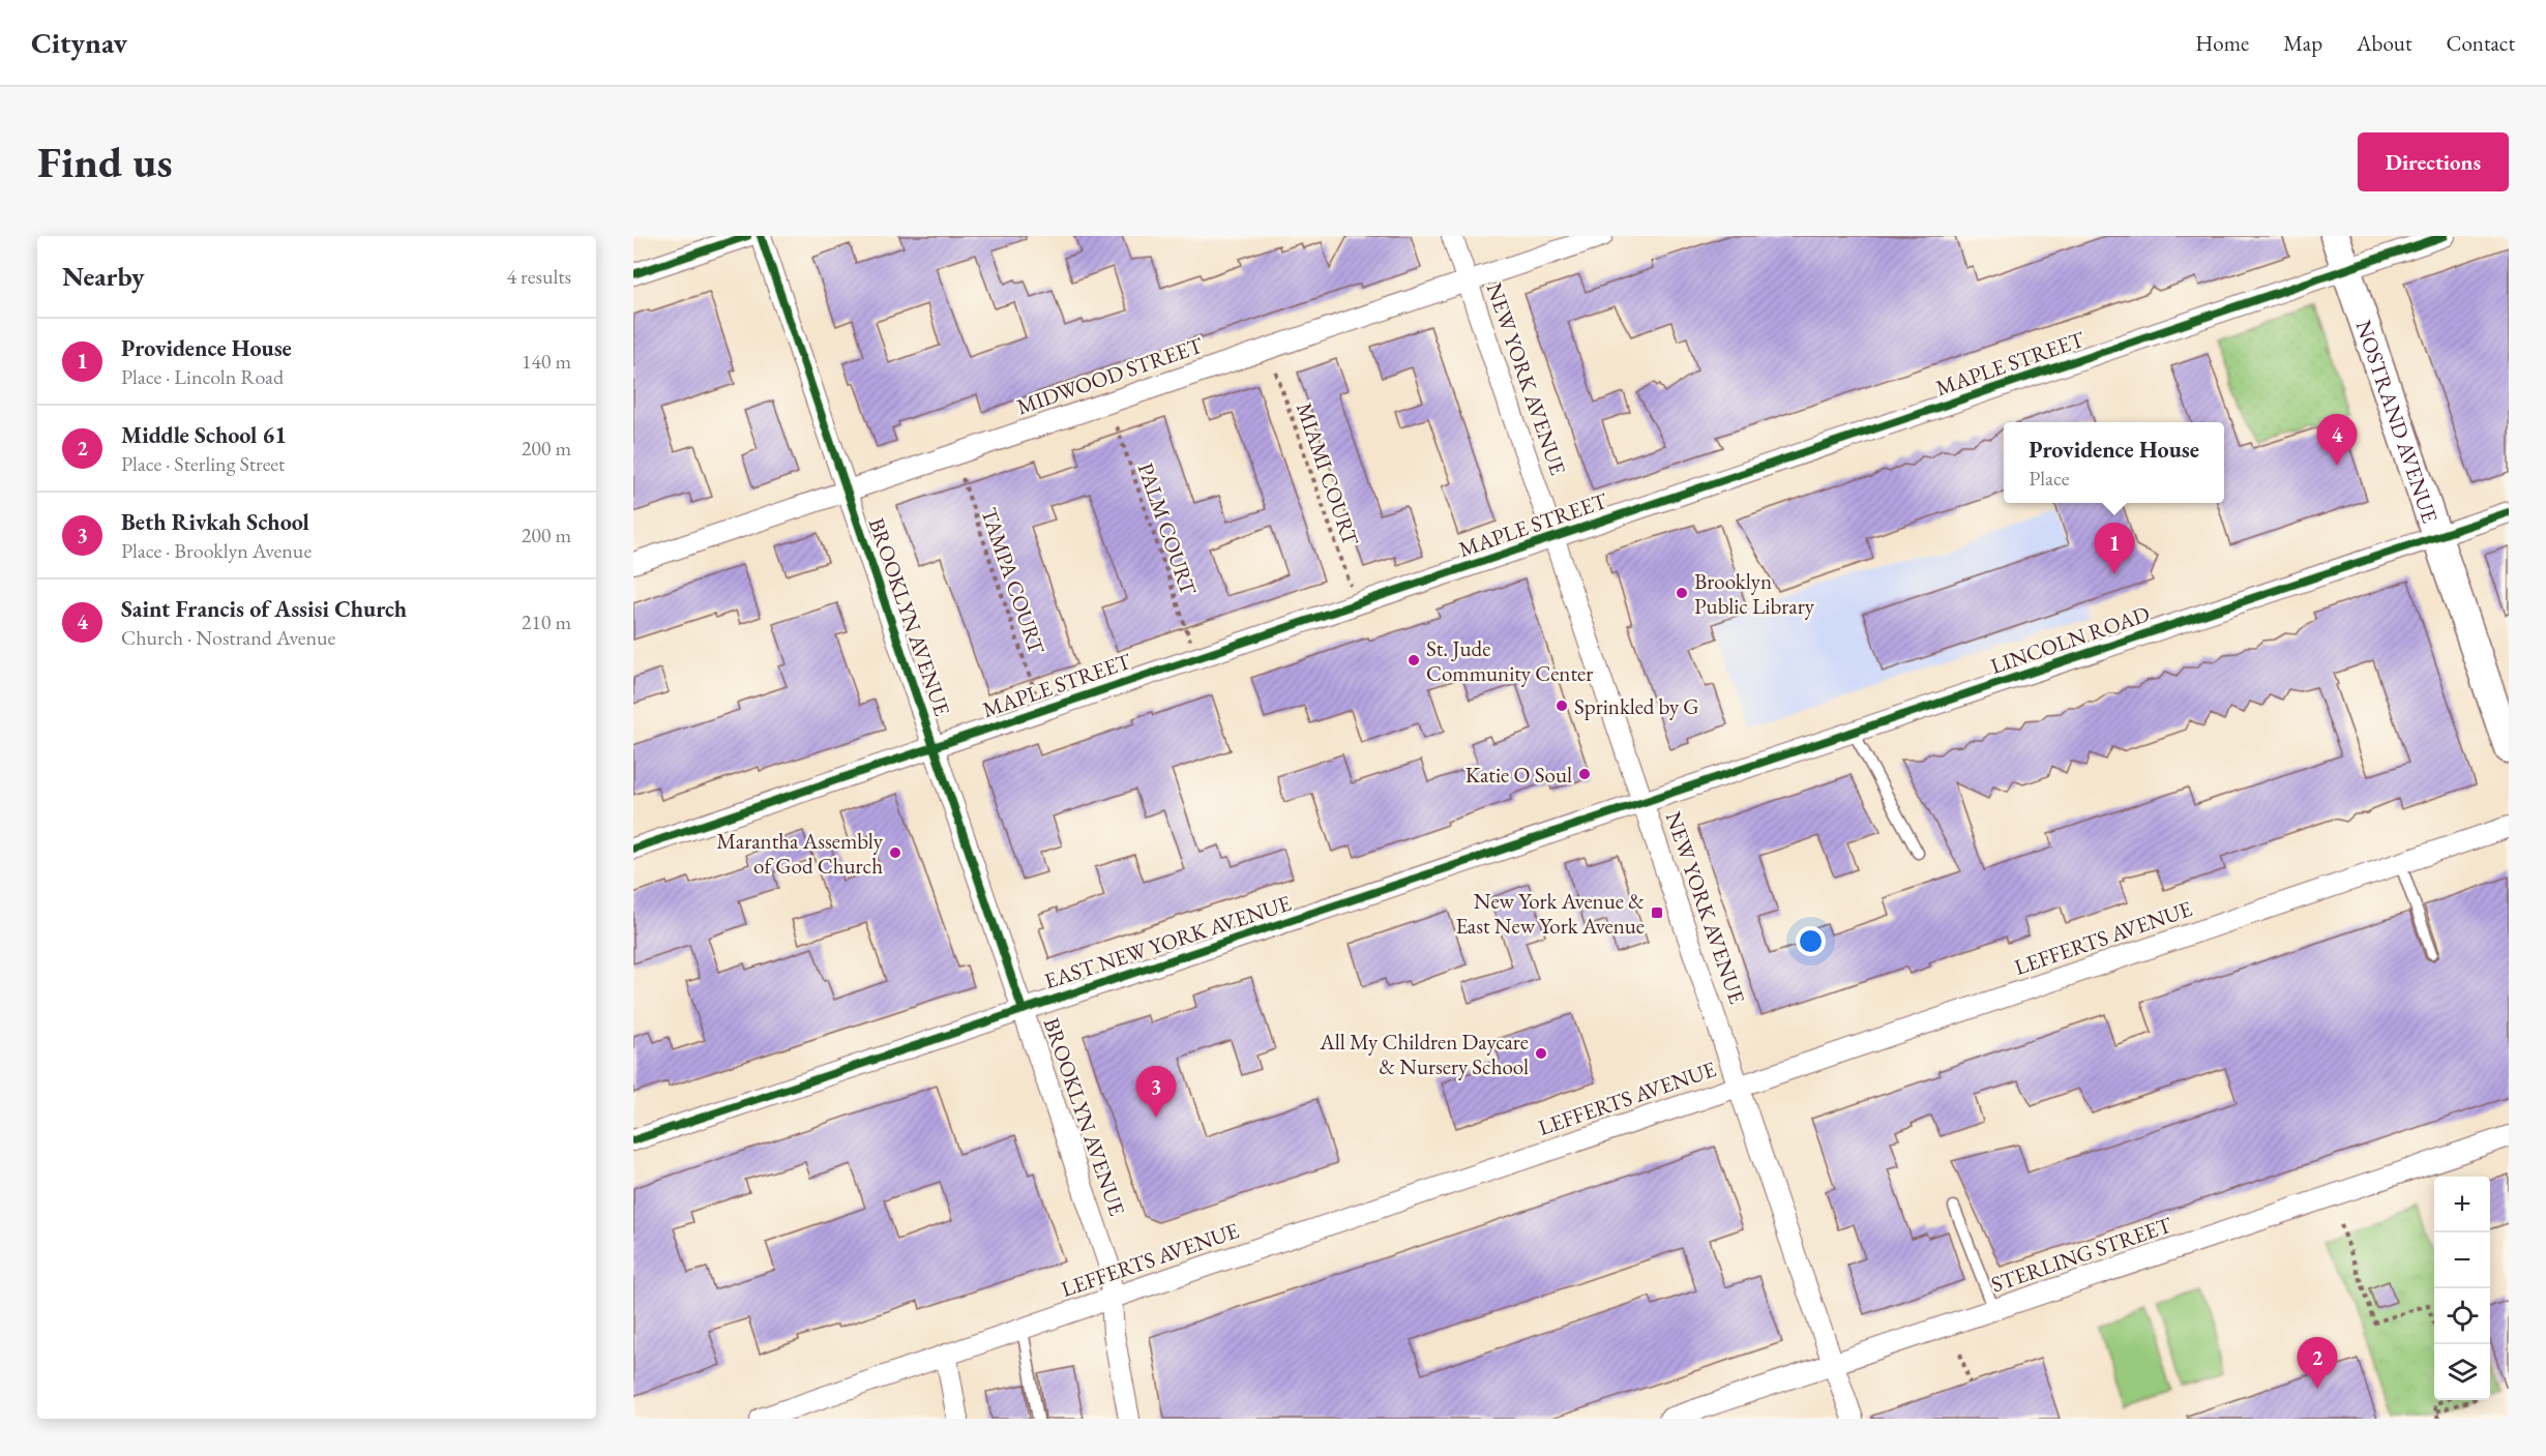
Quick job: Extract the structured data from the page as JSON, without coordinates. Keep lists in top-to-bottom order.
{
  "streets": {
    "main road": ["NOSTRAND AVENUE"],
    "street": [
      "MAPLE STREET",
      "MIDWOOD STREET",
      "NEW YORK AVENUE",
      "BROOKLYN AVENUE",
      "LINCOLN ROAD",
      "LEFFERTS AVENUE",
      "EAST NEW YORK AVENUE",
      "STERLING STREET"
    ],
    "path": ["MIAMI COURT", "PALM COURT", "TAMPA COURT"]
  },
  "crossings": [
    ["MAPLE STREET", "NEW YORK AVENUE"],
    ["MAPLE STREET", "NOSTRAND AVENUE"],
    ["MAPLE STREET", "BROOKLYN AVENUE"],
    ["MIDWOOD STREET", "NEW YORK AVENUE"],
    ["MIDWOOD STREET", "BROOKLYN AVENUE"],
    ["NEW YORK AVENUE", "LINCOLN ROAD"],
    ["NEW YORK AVENUE", "LEFFERTS AVENUE"],
    ["NEW YORK AVENUE", "EAST NEW YORK AVENUE"],
    ["NEW YORK AVENUE", "STERLING STREET"],
    ["NOSTRAND AVENUE", "LINCOLN ROAD"],
    ["BROOKLYN AVENUE", "LEFFERTS AVENUE"],
    ["BROOKLYN AVENUE", "EAST NEW YORK AVENUE"],
    ["LINCOLN ROAD", "EAST NEW YORK AVENUE"]
  ],
  "places": {
    "other": [
      "Brooklyn Public Library",
      "St. Jude Community Center",
      "Sprinkled by G",
      "Katie O Soul",
      "Marantha Assembly of God Church",
      "All My Children Daycare & Nursery School"
    ],
    "transit": ["New York Avenue & East New York Avenue"]
  },
  "page": {
    "header": "Citynav",
    "nav": [
      "Home",
      "Map",
      "About",
      "Contact"
    ],
    "buttons": "Directions",
    "title": "Find us",
    "heading": ["Nearby", "4 results"],
    "list": [
      {
        "mark": "1",
        "name": "Providence House",
        "note": "Place · Lincoln Road",
        "value": "140 m"
      },
      {
        "mark": "2",
        "name": "Middle School 61",
        "note": "Place · Sterling Street",
        "value": "200 m"
      },
      {
        "mark": "3",
        "name": "Beth Rivkah School",
        "note": "Place · Brooklyn Avenue",
        "value": "200 m"
      },
      {
        "mark": "4",
        "name": "Saint Francis of Assisi Church",
        "note": "Church · Nostrand Avenue",
        "value": "210 m"
      }
    ],
    "pins": [
      "4",
      "1",
      "3",
      "2"
    ],
    "popup": ["Providence House", "Place"],
    "map_buttons": ["+", "−"]
  }
}
